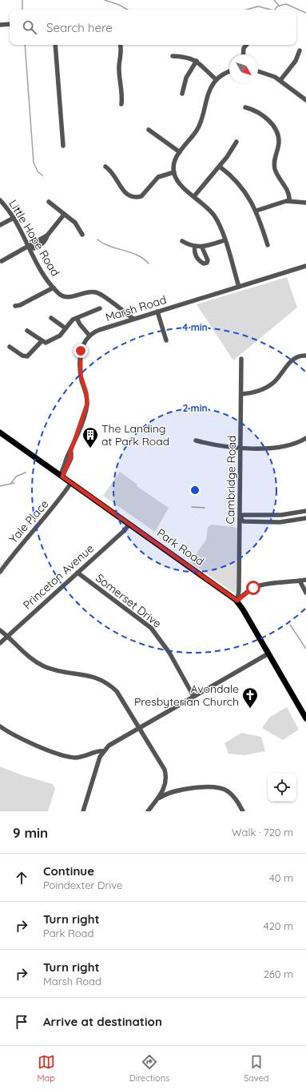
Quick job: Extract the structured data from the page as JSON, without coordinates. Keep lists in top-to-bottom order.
{
  "streets": {
    "main road": ["Park Road"],
    "street": [
      "Little Hope Road",
      "Marsh Road",
      "Cambridge Road",
      "Yale Place",
      "Princeton Avenue",
      "Somerset Drive"
    ]
  },
  "crossings": [
    ["Little Hope Road", "Marsh Road"],
    ["Cambridge Road", "Park Road"],
    ["Yale Place", "Park Road"],
    ["Park Road", "Princeton Avenue"],
    ["Princeton Avenue", "Somerset Drive"]
  ],
  "places": {
    "building": ["The Landing at Park Road"],
    "church": ["Avondale Presbyterian Church"]
  },
  "north": "bottom right",
  "page": {
    "search": "Search here",
    "heading": ["9 min", "Walk · 720 m"],
    "list": [
      ["Continue", "Poindexter Drive", "40 m"],
      ["Turn right", "Park Road", "420 m"],
      ["Turn right", "Marsh Road", "260 m"],
      "Arrive at destination"
    ],
    "nav": ["Map", "Directions", "Saved"]
  },
  "rings": ["4 min", "2 min"]
}
